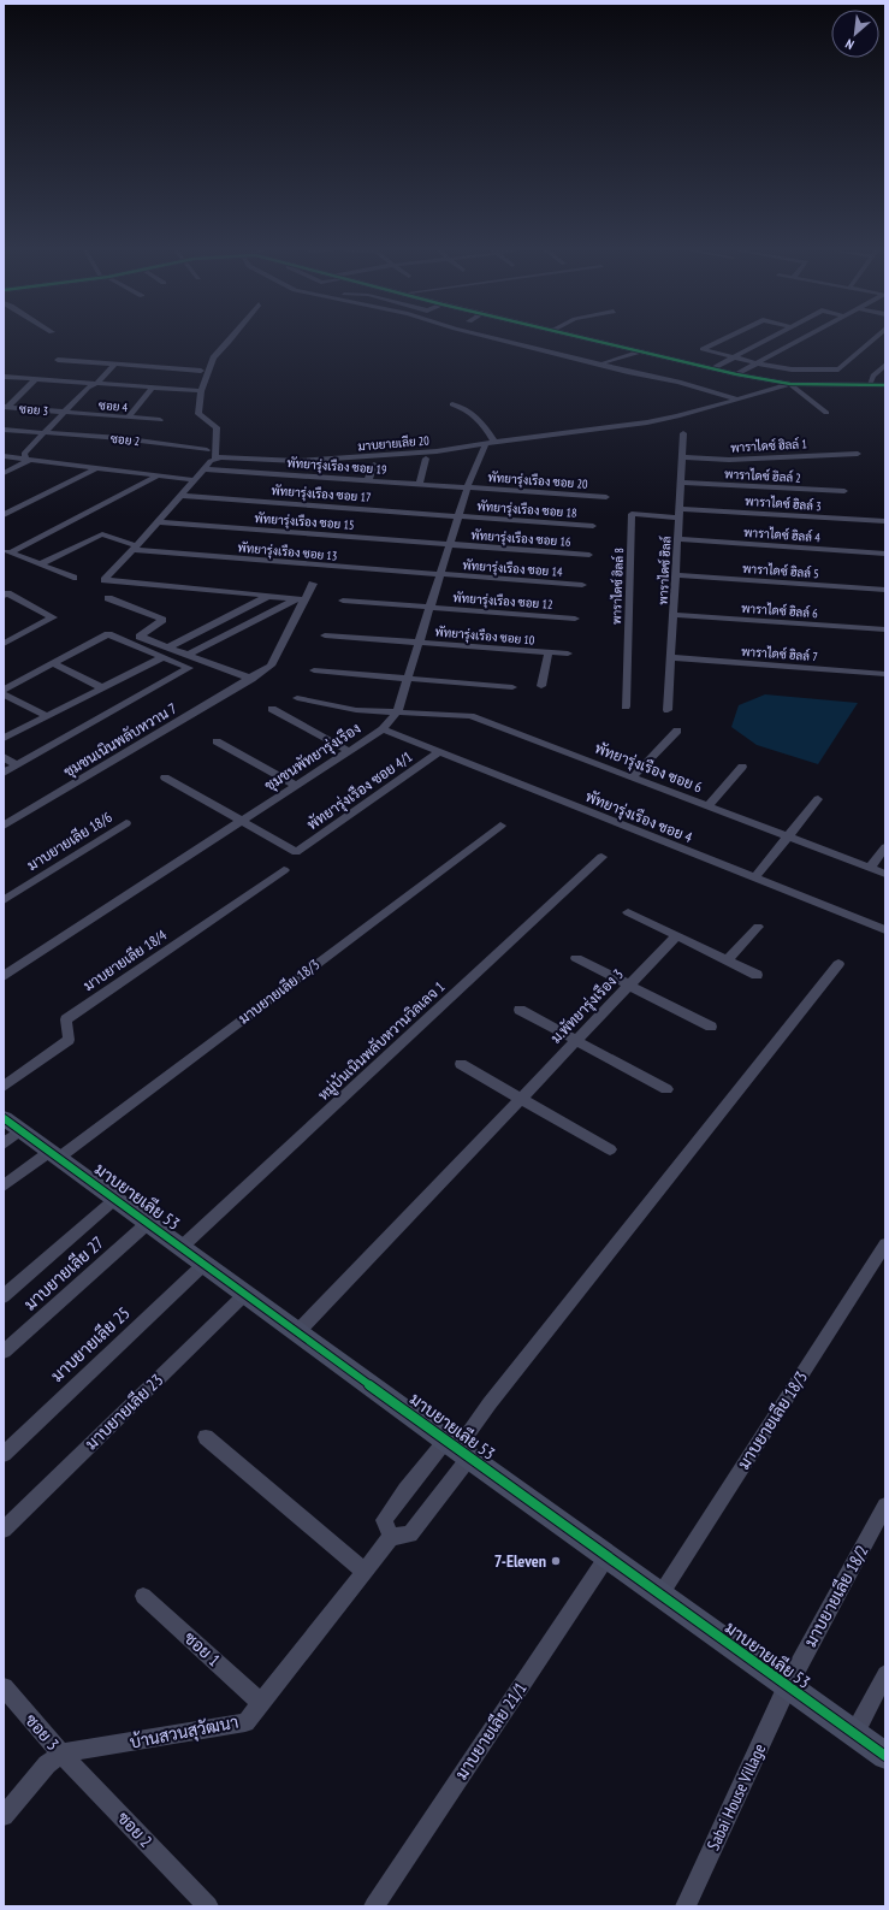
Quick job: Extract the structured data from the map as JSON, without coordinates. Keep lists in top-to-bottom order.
{
  "streets": {
    "street": [
      "ซอย 4",
      "ซอย 3",
      "ซอย 2",
      "มาบยายเลีย 20",
      "พาราไดซ์ ฮิลล์ 1",
      "พัทยารุ่งเรือง ซอย 19",
      "พาราไดซ์ ฮิลล์ 2",
      "พัทยารุ่งเรือง ซอย 20",
      "พัทยารุ่งเรือง ซอย 17",
      "พาราไดซ์ ฮิลล์ 3",
      "พัทยารุ่งเรือง ซอย 18",
      "พัทยารุ่งเรือง ซอย 15",
      "พาราไดซ์ ฮิลล์ 4",
      "พัทยารุ่งเรือง ซอย 16",
      "พัทยารุ่งเรือง ซอย 13",
      "พัทยารุ่งเรือง ซอย 14",
      "พาราไดซ์ ฮิลล์",
      "พาราไดซ์ ฮิลล์ 5",
      "พาราไดซ์ ฮิลล์ 8",
      "พัทยารุ่งเรือง ซอย 12",
      "พาราไดซ์ ฮิลล์ 6",
      "พัทยารุ่งเรือง ซอย 10",
      "พาราไดซ์ ฮิลล์ 7",
      "ชุมชนเนินพลับหวาน 7",
      "ชุมชนพัทยารุ่งเรือง",
      "พัทยารุ่งเรือง ซอย 6",
      "พัทยารุ่งเรือง ซอย 4/1",
      "พัทยารุ่งเรือง ซอย 4",
      "มาบยายเลีย 18/6",
      "มาบยายเลีย 18/4",
      "มาบยายเลีย 18/3",
      "ม.พัทยารุ่งเรือง 3",
      "หมู่บ้นเนินพลับหวานวิลเลจ 1",
      "มาบยายเลีย 53",
      "มาบยายเลีย 27",
      "มาบยายเลีย 25",
      "มาบยายเลีย 23",
      "มาบยายเลีย 18/2",
      "ซอย 1",
      "มาบยายเลีย 21/1",
      "บ้านสวนสุวัฒนา",
      "Sabai House Village"
    ]
  },
  "crossings": [
    ["ซอย 4", "ซอย 3"],
    ["ซอย 3", "ซอย 2"],
    ["ซอย 3", "บ้านสวนสุวัฒนา"],
    ["ซอย 2", "บ้านสวนสุวัฒนา"],
    ["มาบยายเลีย 20", "พาราไดซ์ ฮิลล์"],
    ["มาบยายเลีย 20", "ชุมชนพัทยารุ่งเรือง"],
    ["พาราไดซ์ ฮิลล์ 1", "พาราไดซ์ ฮิลล์"],
    ["พัทยารุ่งเรือง ซอย 19", "พัทยารุ่งเรือง ซอย 20"],
    ["พัทยารุ่งเรือง ซอย 19", "ชุมชนพัทยารุ่งเรือง"],
    ["พาราไดซ์ ฮิลล์ 2", "พาราไดซ์ ฮิลล์"],
    ["พัทยารุ่งเรือง ซอย 20", "ชุมชนพัทยารุ่งเรือง"],
    ["พัทยารุ่งเรือง ซอย 17", "พัทยารุ่งเรือง ซอย 18"],
    ["พัทยารุ่งเรือง ซอย 17", "ชุมชนพัทยารุ่งเรือง"],
    ["พาราไดซ์ ฮิลล์ 3", "พาราไดซ์ ฮิลล์"],
    ["พาราไดซ์ ฮิลล์ 3", "พาราไดซ์ ฮิลล์ 8"],
    ["พัทยารุ่งเรือง ซอย 18", "ชุมชนพัทยารุ่งเรือง"],
    ["พัทยารุ่งเรือง ซอย 15", "พัทยารุ่งเรือง ซอย 16"],
    ["พัทยารุ่งเรือง ซอย 15", "ชุมชนพัทยารุ่งเรือง"],
    ["พาราไดซ์ ฮิลล์ 4", "พาราไดซ์ ฮิลล์"],
    ["พัทยารุ่งเรือง ซอย 16", "ชุมชนพัทยารุ่งเรือง"],
    ["พัทยารุ่งเรือง ซอย 13", "พัทยารุ่งเรือง ซอย 14"],
    ["พัทยารุ่งเรือง ซอย 13", "ชุมชนพัทยารุ่งเรือง"],
    ["พัทยารุ่งเรือง ซอย 14", "ชุมชนพัทยารุ่งเรือง"],
    ["พาราไดซ์ ฮิลล์", "พาราไดซ์ ฮิลล์ 5"],
    ["พาราไดซ์ ฮิลล์", "พาราไดซ์ ฮิลล์ 8"],
    ["พาราไดซ์ ฮิลล์", "พาราไดซ์ ฮิลล์ 6"],
    ["พาราไดซ์ ฮิลล์", "พาราไดซ์ ฮิลล์ 7"],
    ["พัทยารุ่งเรือง ซอย 12", "ชุมชนพัทยารุ่งเรือง"],
    ["พัทยารุ่งเรือง ซอย 10", "ชุมชนพัทยารุ่งเรือง"],
    ["ชุมชนพัทยารุ่งเรือง", "พัทยารุ่งเรือง ซอย 6"],
    ["ชุมชนพัทยารุ่งเรือง", "พัทยารุ่งเรือง ซอย 4/1"],
    ["ชุมชนพัทยารุ่งเรือง", "พัทยารุ่งเรือง ซอย 4"],
    ["พัทยารุ่งเรือง ซอย 4/1", "พัทยารุ่งเรือง ซอย 4"],
    ["มาบยายเลีย 18/3", "มาบยายเลีย 53"],
    ["ม.พัทยารุ่งเรือง 3", "มาบยายเลีย 53"],
    ["หมู่บ้นเนินพลับหวานวิลเลจ 1", "มาบยายเลีย 53"],
    ["มาบยายเลีย 53", "มาบยายเลีย 27"],
    ["มาบยายเลีย 53", "มาบยายเลีย 25"],
    ["มาบยายเลีย 53", "มาบยายเลีย 23"],
    ["มาบยายเลีย 53", "มาบยายเลีย 18/2"],
    ["มาบยายเลีย 53", "มาบยายเลีย 21/1"],
    ["มาบยายเลีย 53", "Sabai House Village"],
    ["มาบยายเลีย 18/2", "Sabai House Village"],
    ["ซอย 1", "บ้านสวนสุวัฒนา"]
  ],
  "places": ["7-Eleven"],
  "north": "bottom left"
}
